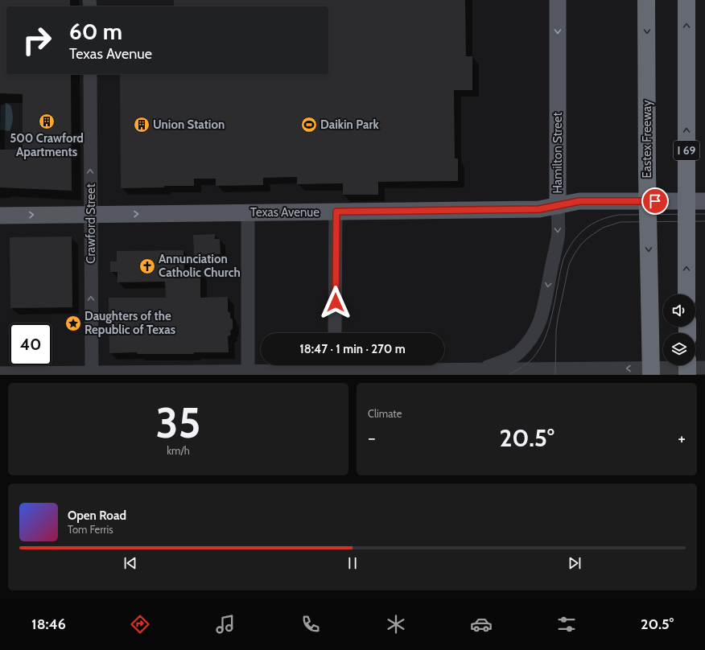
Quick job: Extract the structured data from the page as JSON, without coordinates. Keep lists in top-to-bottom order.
{
  "streets": {
    "highway": ["Eastex Freeway", "I 69"],
    "main road": ["Hamilton Street", "Texas Avenue"],
    "street": ["Crawford Street"]
  },
  "crossings": [
    ["Hamilton Street", "Texas Avenue"],
    ["Texas Avenue", "Crawford Street"]
  ],
  "one_way": ["Hamilton Street", "Texas Avenue", "Crawford Street"],
  "places": {
    "building": ["500 Crawford Apartments", "Union Station"],
    "sports": ["Daikin Park"],
    "church": ["Annunciation Catholic Church"],
    "place": ["Daughters of the Republic of Texas"]
  },
  "page": {
    "turn": ["60 m", "Texas Avenue"],
    "limit": "40",
    "trip": "18:47 · 1 min · 270 m",
    "tile": [
      ["35", "km/h"],
      "Climate"
    ],
    "heat": ["−", "20.5°", "+"],
    "song": ["Open Road", "Tom Ferris"],
    "tabs": ["18:46", "20.5°"]
  }
}
